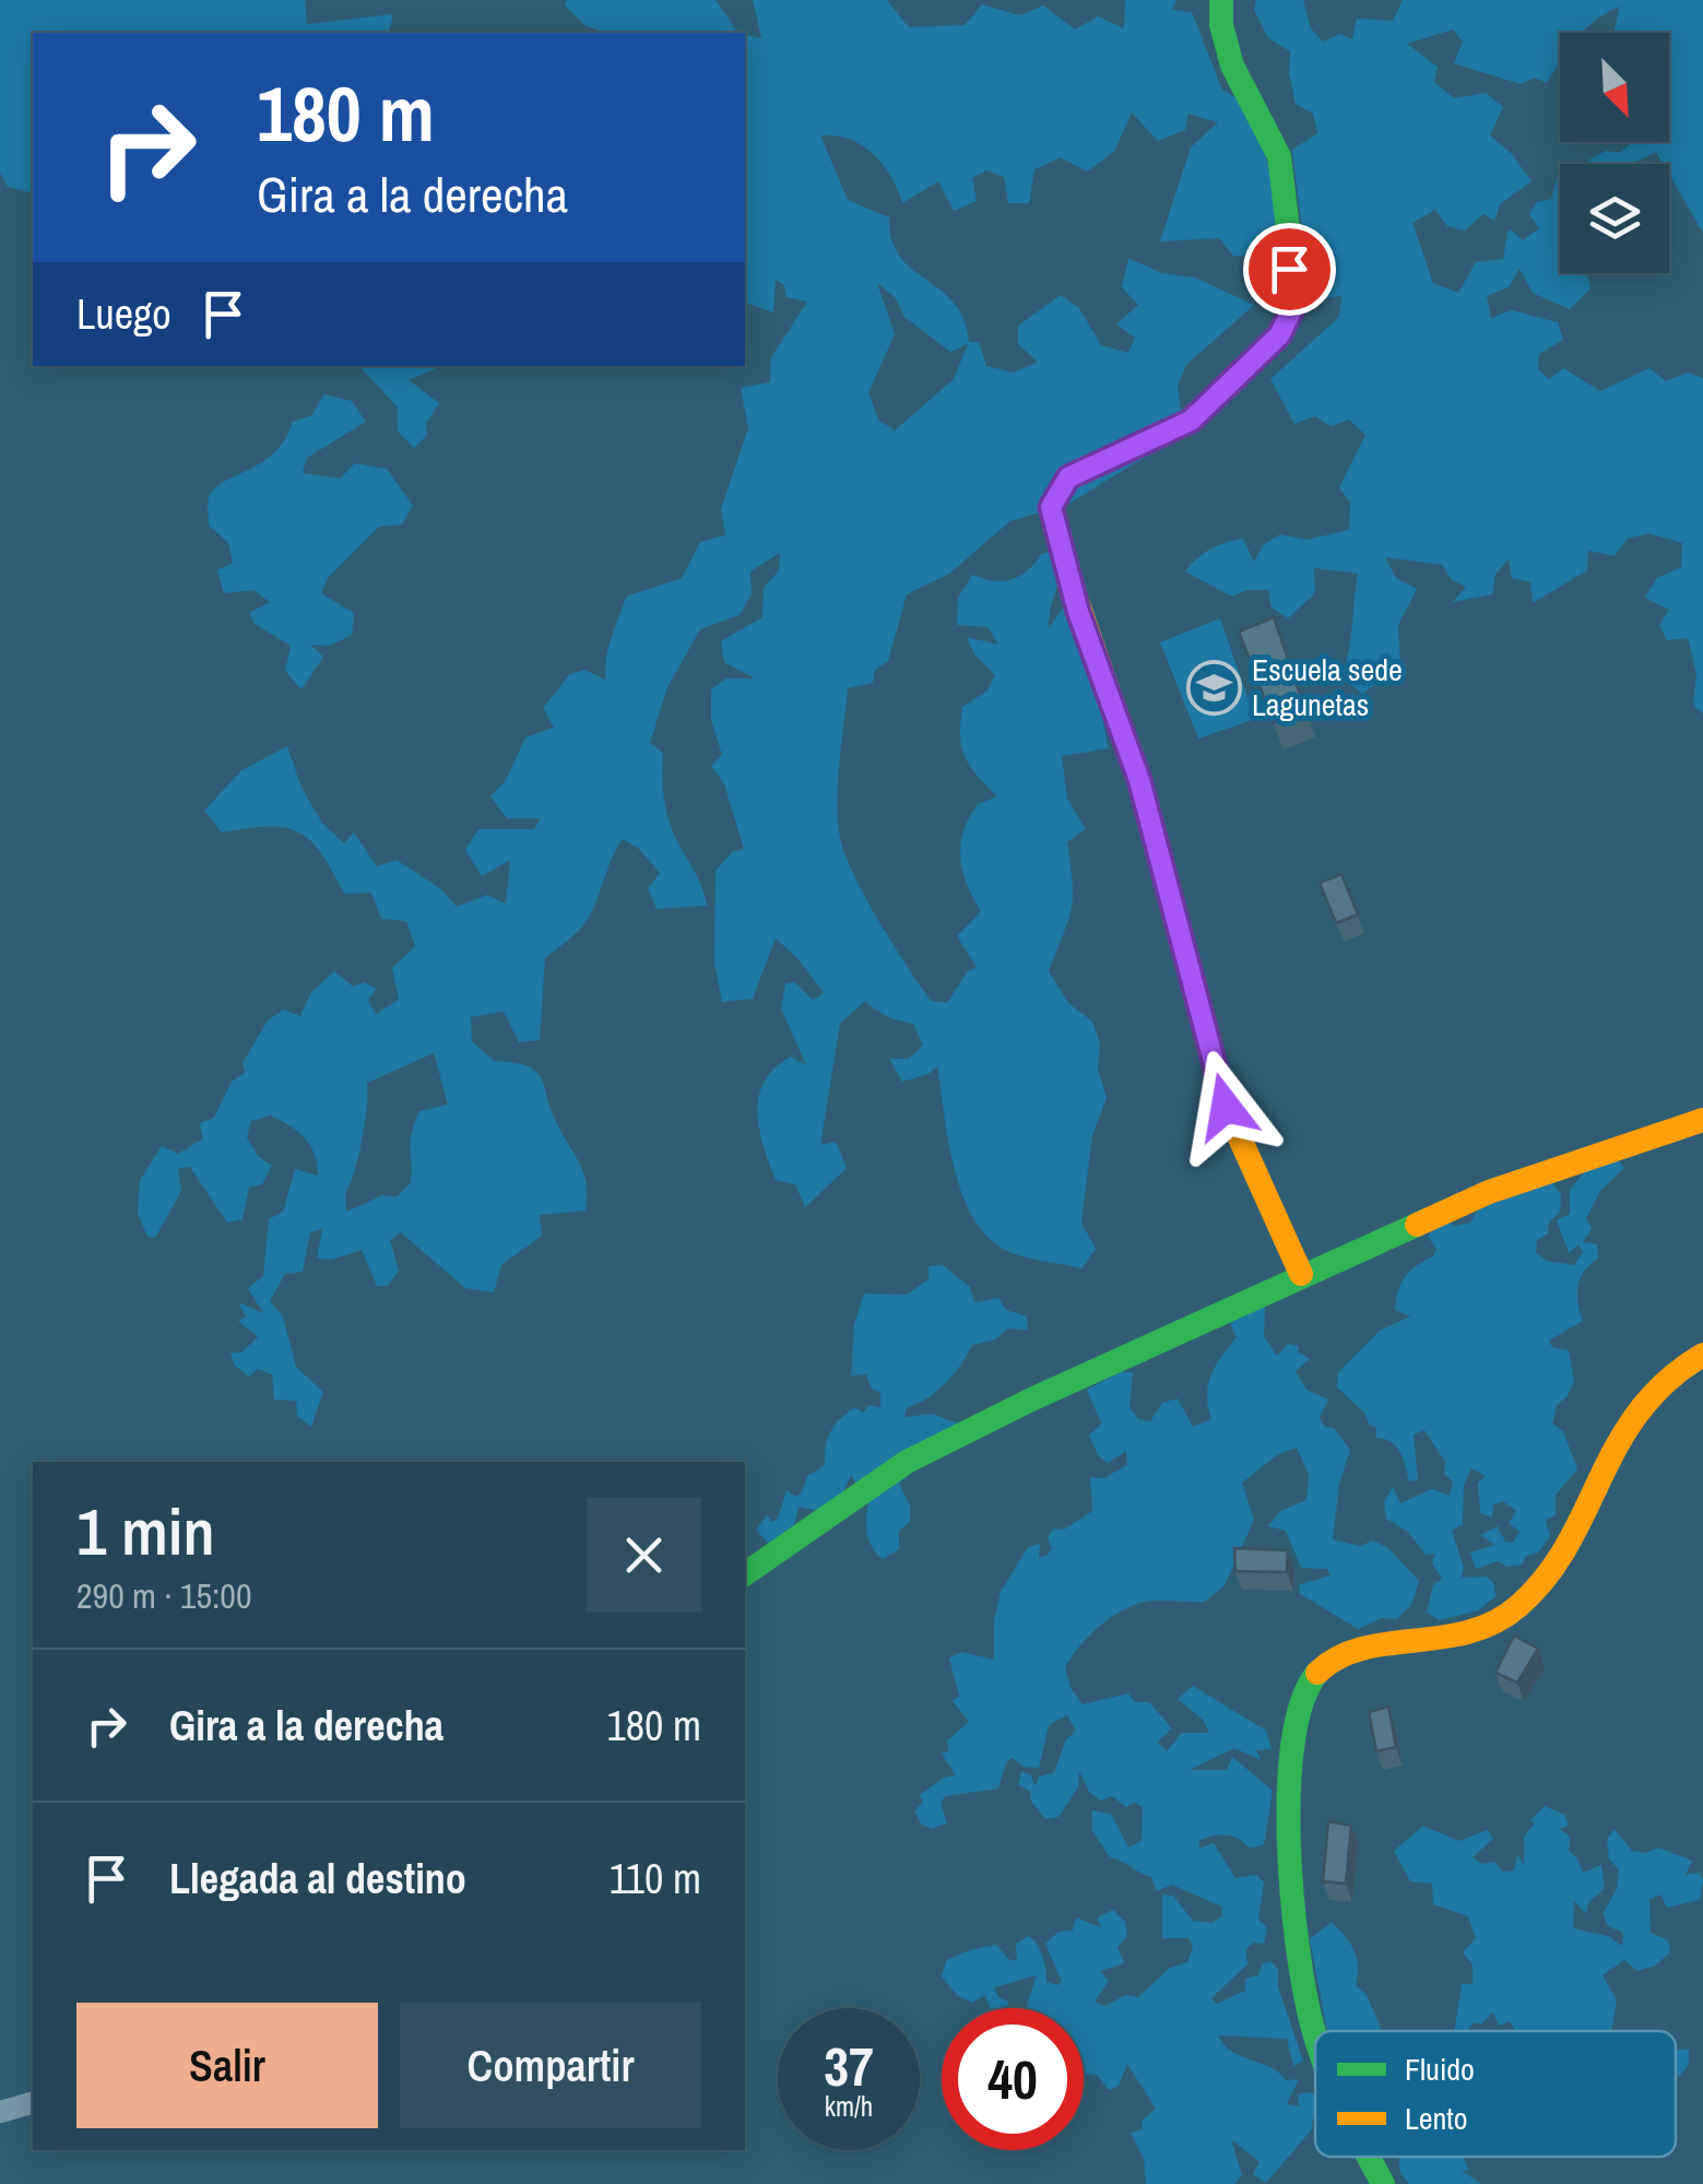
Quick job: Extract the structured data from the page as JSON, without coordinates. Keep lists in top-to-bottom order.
{
  "places": {
    "school or university": ["Escuela sede Lagunetas"]
  },
  "legend": ["Fluido", "Lento"],
  "north": "bottom right",
  "page": {
    "turn": ["180 m", "Gira a la derecha"],
    "then": "Luego",
    "heading": ["1 min", "290 m · 15:00"],
    "list": [
      {
        "name": "Gira a la derecha",
        "value": "180 m"
      },
      {
        "name": "Llegada al destino",
        "value": "110 m"
      }
    ],
    "buttons": ["Salir", "Compartir"],
    "speed": "37 km/h",
    "limit": "40"
  }
}
